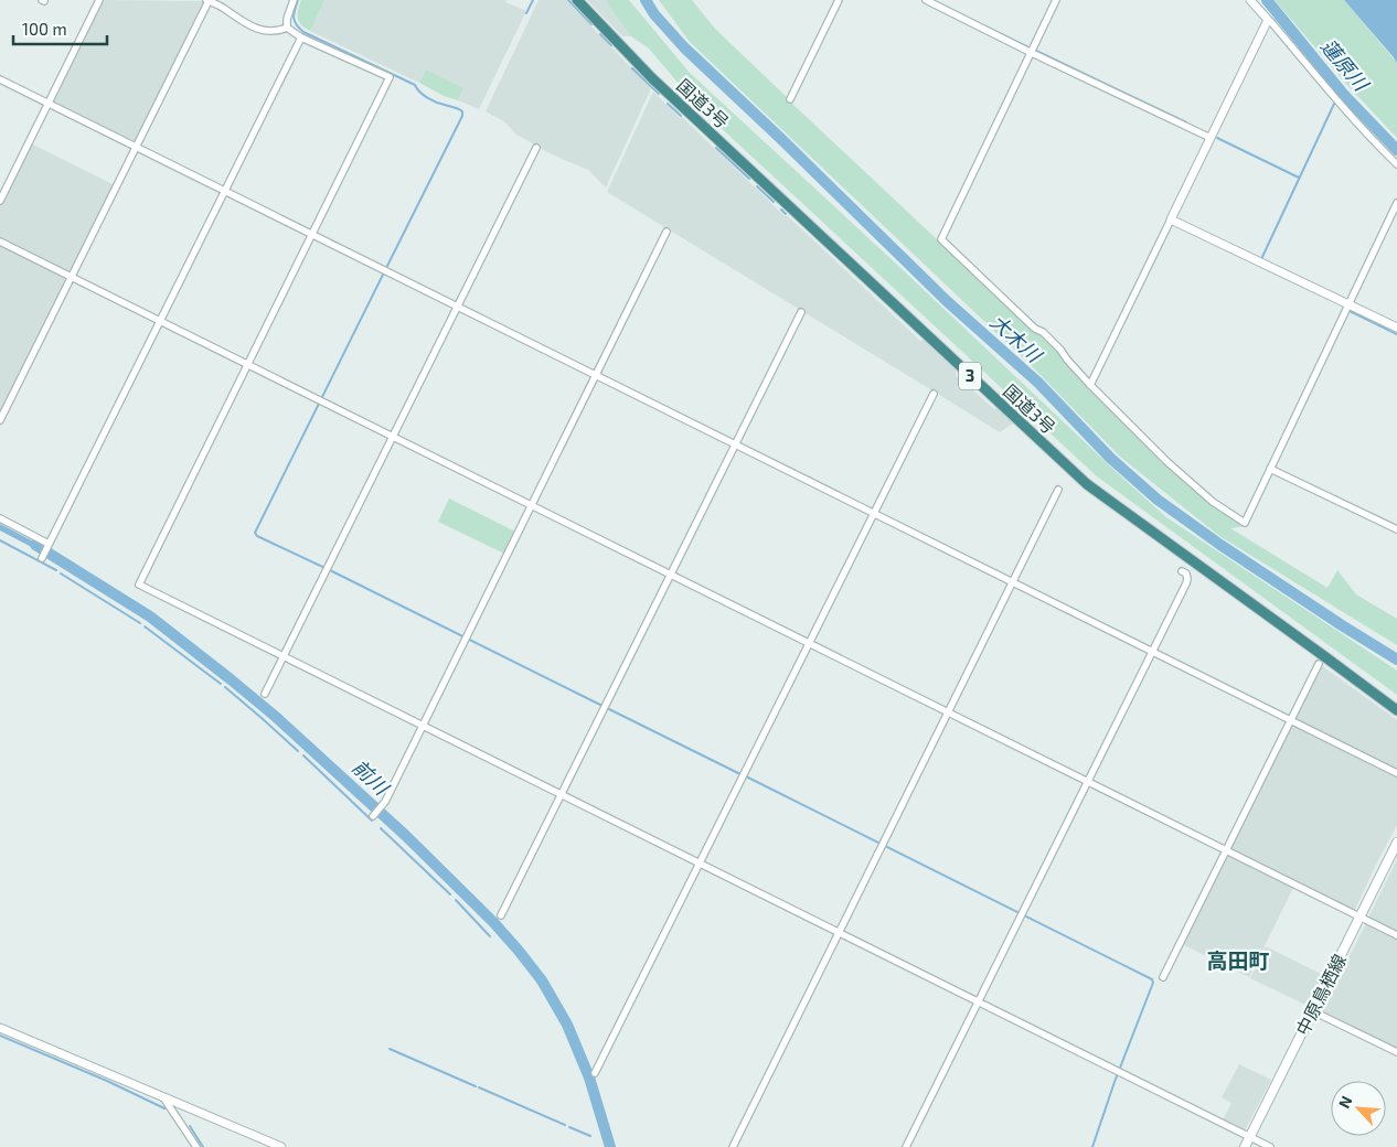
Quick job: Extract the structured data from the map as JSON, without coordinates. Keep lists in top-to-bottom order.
{
  "streets": {
    "highway": ["国道3号", "3"],
    "main road": ["中原鳥栖線"]
  },
  "districts": ["高田町"],
  "water": ["蓮原川", "大木川", "前川"],
  "scale_bar": "100 m",
  "north": "top left"
}
